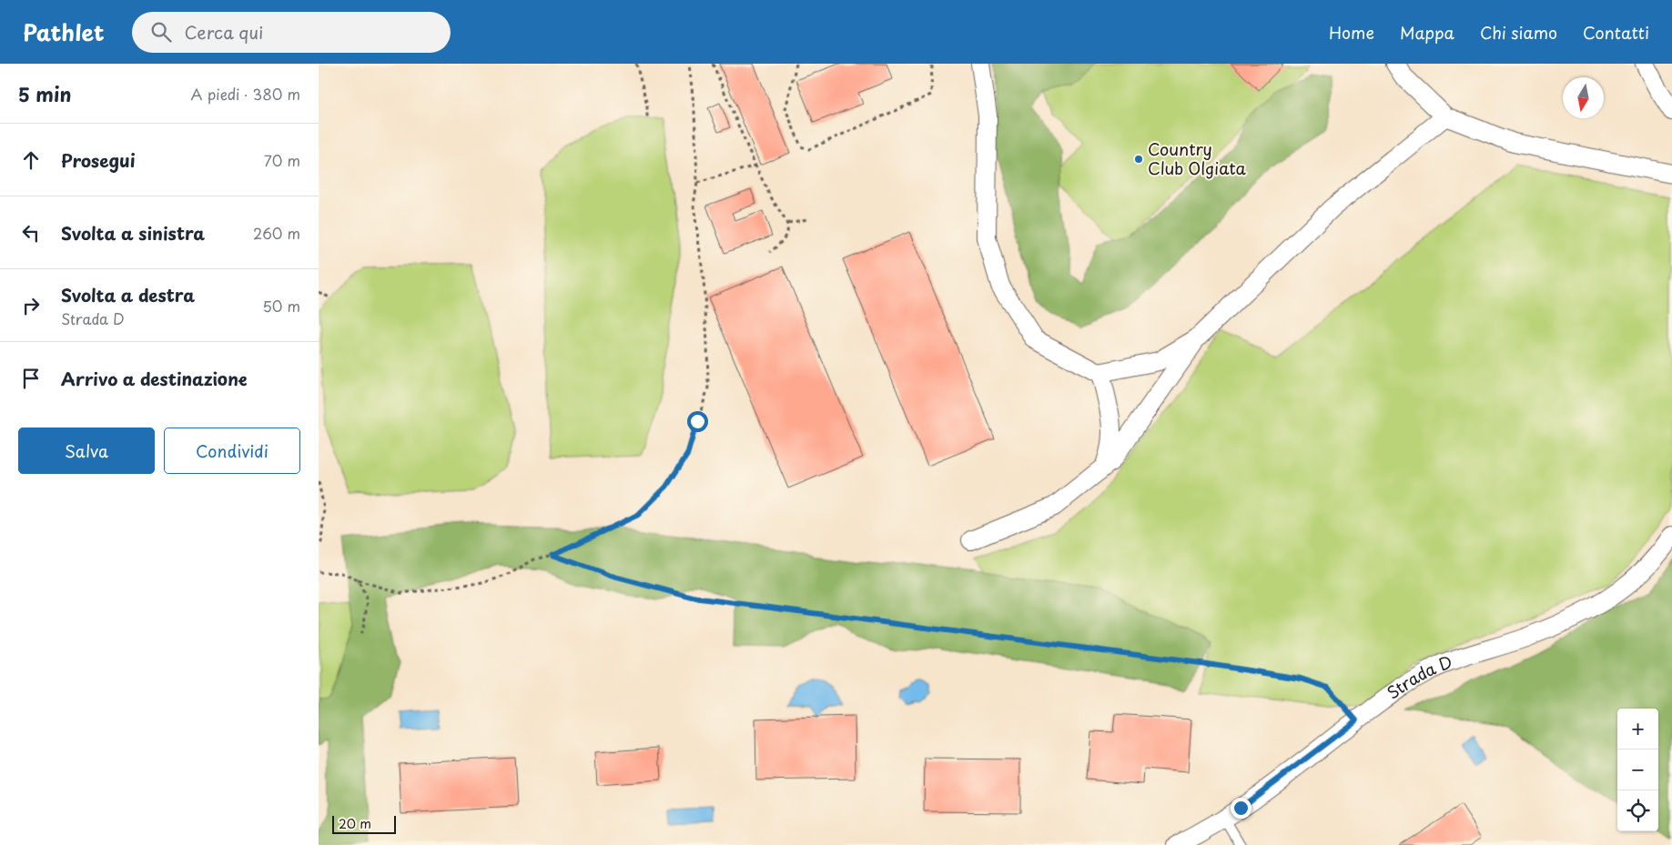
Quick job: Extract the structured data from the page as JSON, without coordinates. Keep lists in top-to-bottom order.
{
  "streets": {
    "street": ["Strada D"]
  },
  "places": ["Country Club Olgiata"],
  "scale_bar": "20 m",
  "north": "bottom",
  "page": {
    "header": "Pathlet",
    "search": "Cerca qui",
    "nav": [
      "Home",
      "Mappa",
      "Chi siamo",
      "Contatti"
    ],
    "heading": ["5 min", "A piedi · 380 m"],
    "list": [
      ["Prosegui", "70 m"],
      ["Svolta a sinistra", "260 m"],
      ["Svolta a destra", "Strada D", "50 m"],
      "Arrivo a destinazione"
    ],
    "buttons": ["Salva", "Condividi"],
    "map_buttons": ["+", "−"],
    "scale": "20 m"
  }
}
